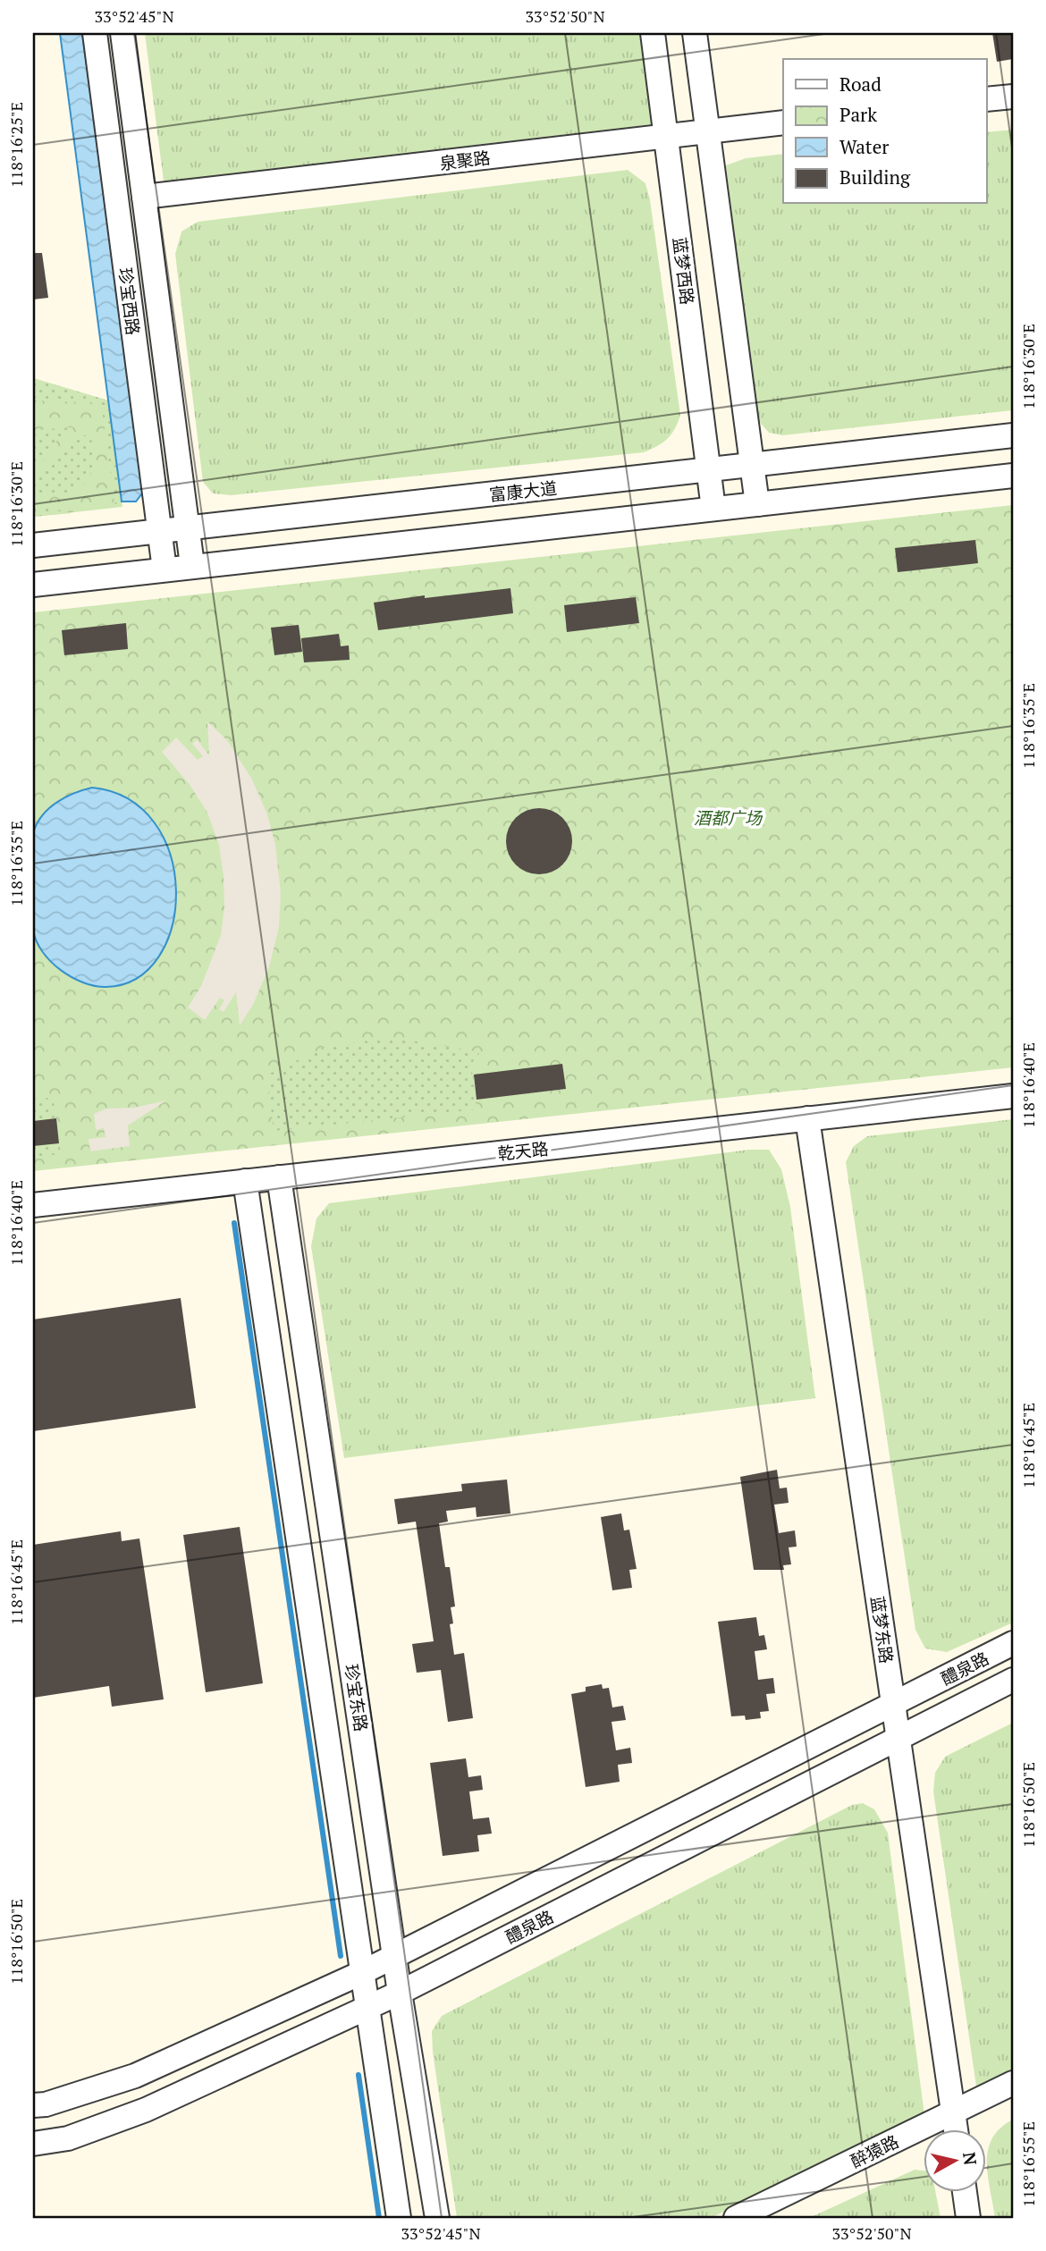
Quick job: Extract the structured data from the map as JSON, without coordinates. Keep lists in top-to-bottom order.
{
  "streets": {
    "street": [
      "泉聚路",
      "蓝梦西路",
      "珍宝西路",
      "富康大道",
      "乾天路",
      "蓝梦东路",
      "醴泉路",
      "珍宝东路",
      "醉猿路"
    ]
  },
  "crossings": [
    ["泉聚路", "蓝梦西路"],
    ["泉聚路", "珍宝西路"],
    ["蓝梦西路", "富康大道"],
    ["珍宝西路", "富康大道"],
    ["乾天路", "蓝梦东路"],
    ["乾天路", "珍宝东路"],
    ["蓝梦东路", "醴泉路"],
    ["蓝梦东路", "醉猿路"],
    ["醴泉路", "珍宝东路"]
  ],
  "parks": ["酒都广场"],
  "legend": [
    "Road",
    "Park",
    "Water",
    "Building"
  ],
  "north": "right",
  "coordinates": [
    "33°52'45\"N",
    "33°52'50\"N",
    "118°16'25\"E",
    "118°16'30\"E",
    "118°16'35\"E",
    "118°16'40\"E",
    "118°16'45\"E",
    "118°16'50\"E",
    "118°16'55\"E"
  ]
}
